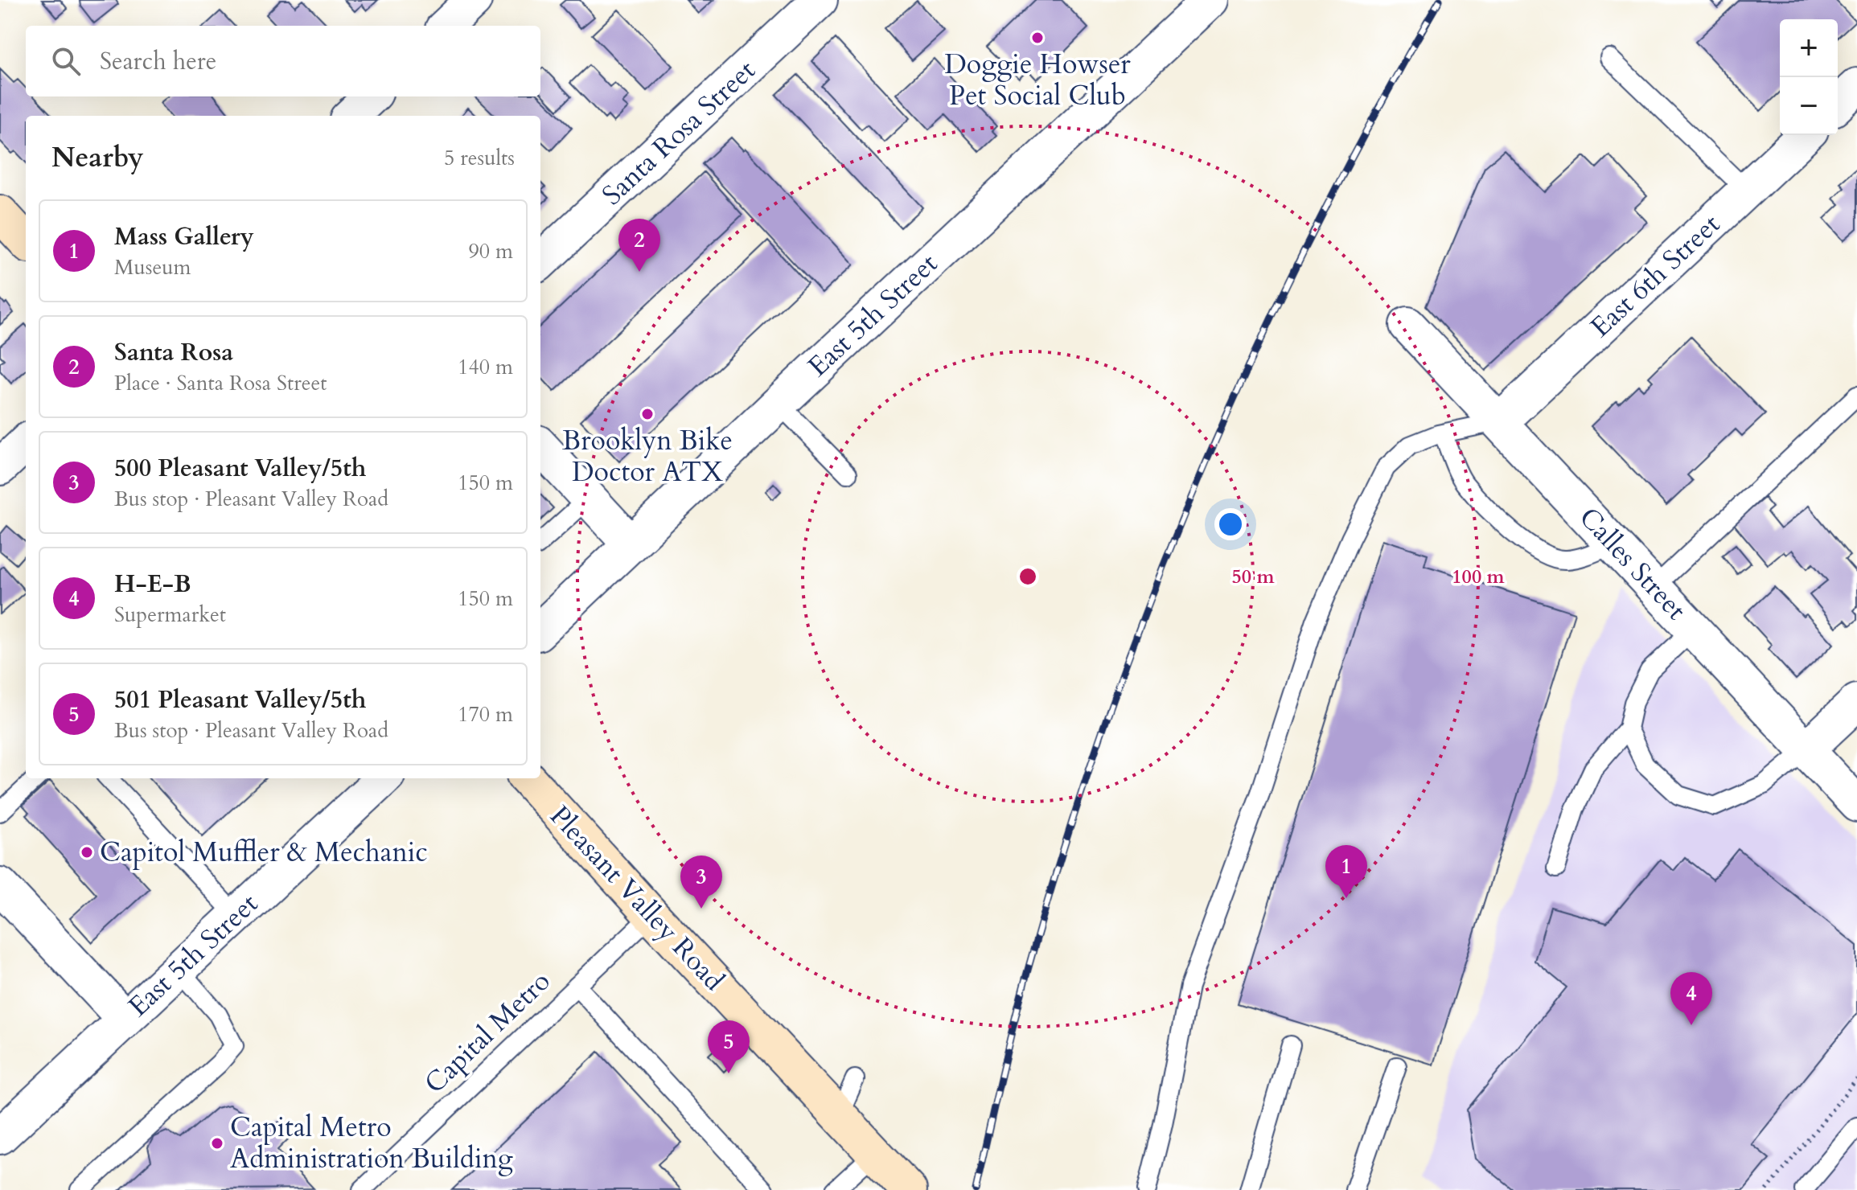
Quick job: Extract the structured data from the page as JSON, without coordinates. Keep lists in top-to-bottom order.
{
  "streets": {
    "main road": ["Pleasant Valley Road"],
    "street": [
      "Santa Rosa Street",
      "East 6th Street",
      "East 5th Street",
      "Calles Street"
    ],
    "lane": ["Capital Metro"]
  },
  "crossings": [
    ["East 6th Street", "Calles Street"],
    ["Pleasant Valley Road", "Capital Metro"]
  ],
  "places": [
    "Doggie Howser Pet Social Club",
    "Brooklyn Bike Doctor ATX",
    "Capitol Muffler & Mechanic",
    "Capital Metro Administration Building"
  ],
  "page": {
    "map_buttons": ["+", "−"],
    "search": "Search here",
    "heading": ["Nearby", "5 results"],
    "list": [
      {
        "mark": "1",
        "name": "Mass Gallery",
        "note": "Museum",
        "value": "90 m"
      },
      {
        "mark": "2",
        "name": "Santa Rosa",
        "note": "Place · Santa Rosa Street",
        "value": "140 m"
      },
      {
        "mark": "3",
        "name": "500 Pleasant Valley/5th",
        "note": "Bus stop · Pleasant Valley Road",
        "value": "150 m"
      },
      {
        "mark": "4",
        "name": "H-E-B",
        "note": "Supermarket",
        "value": "150 m"
      },
      {
        "mark": "5",
        "name": "501 Pleasant Valley/5th",
        "note": "Bus stop · Pleasant Valley Road",
        "value": "170 m"
      }
    ],
    "pins": [
      "2",
      "1",
      "3",
      "4",
      "5"
    ]
  },
  "rings": ["50 m", "100 m"]
}
